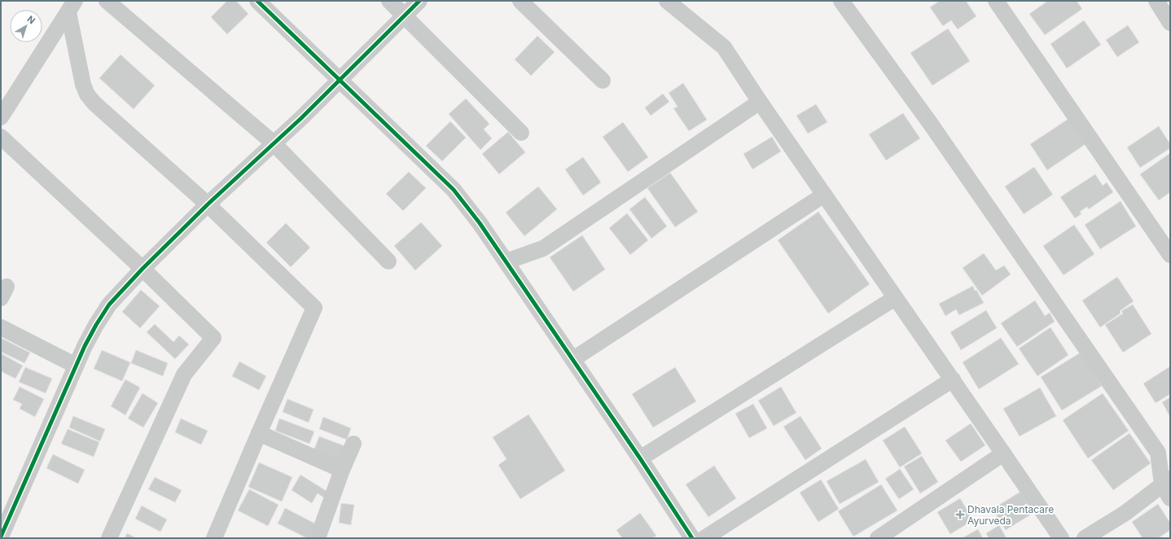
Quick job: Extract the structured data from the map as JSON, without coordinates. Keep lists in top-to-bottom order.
{
  "places": {
    "health": ["Dhavala Pentacare Ayurveda"]
  },
  "north": "top right"
}
